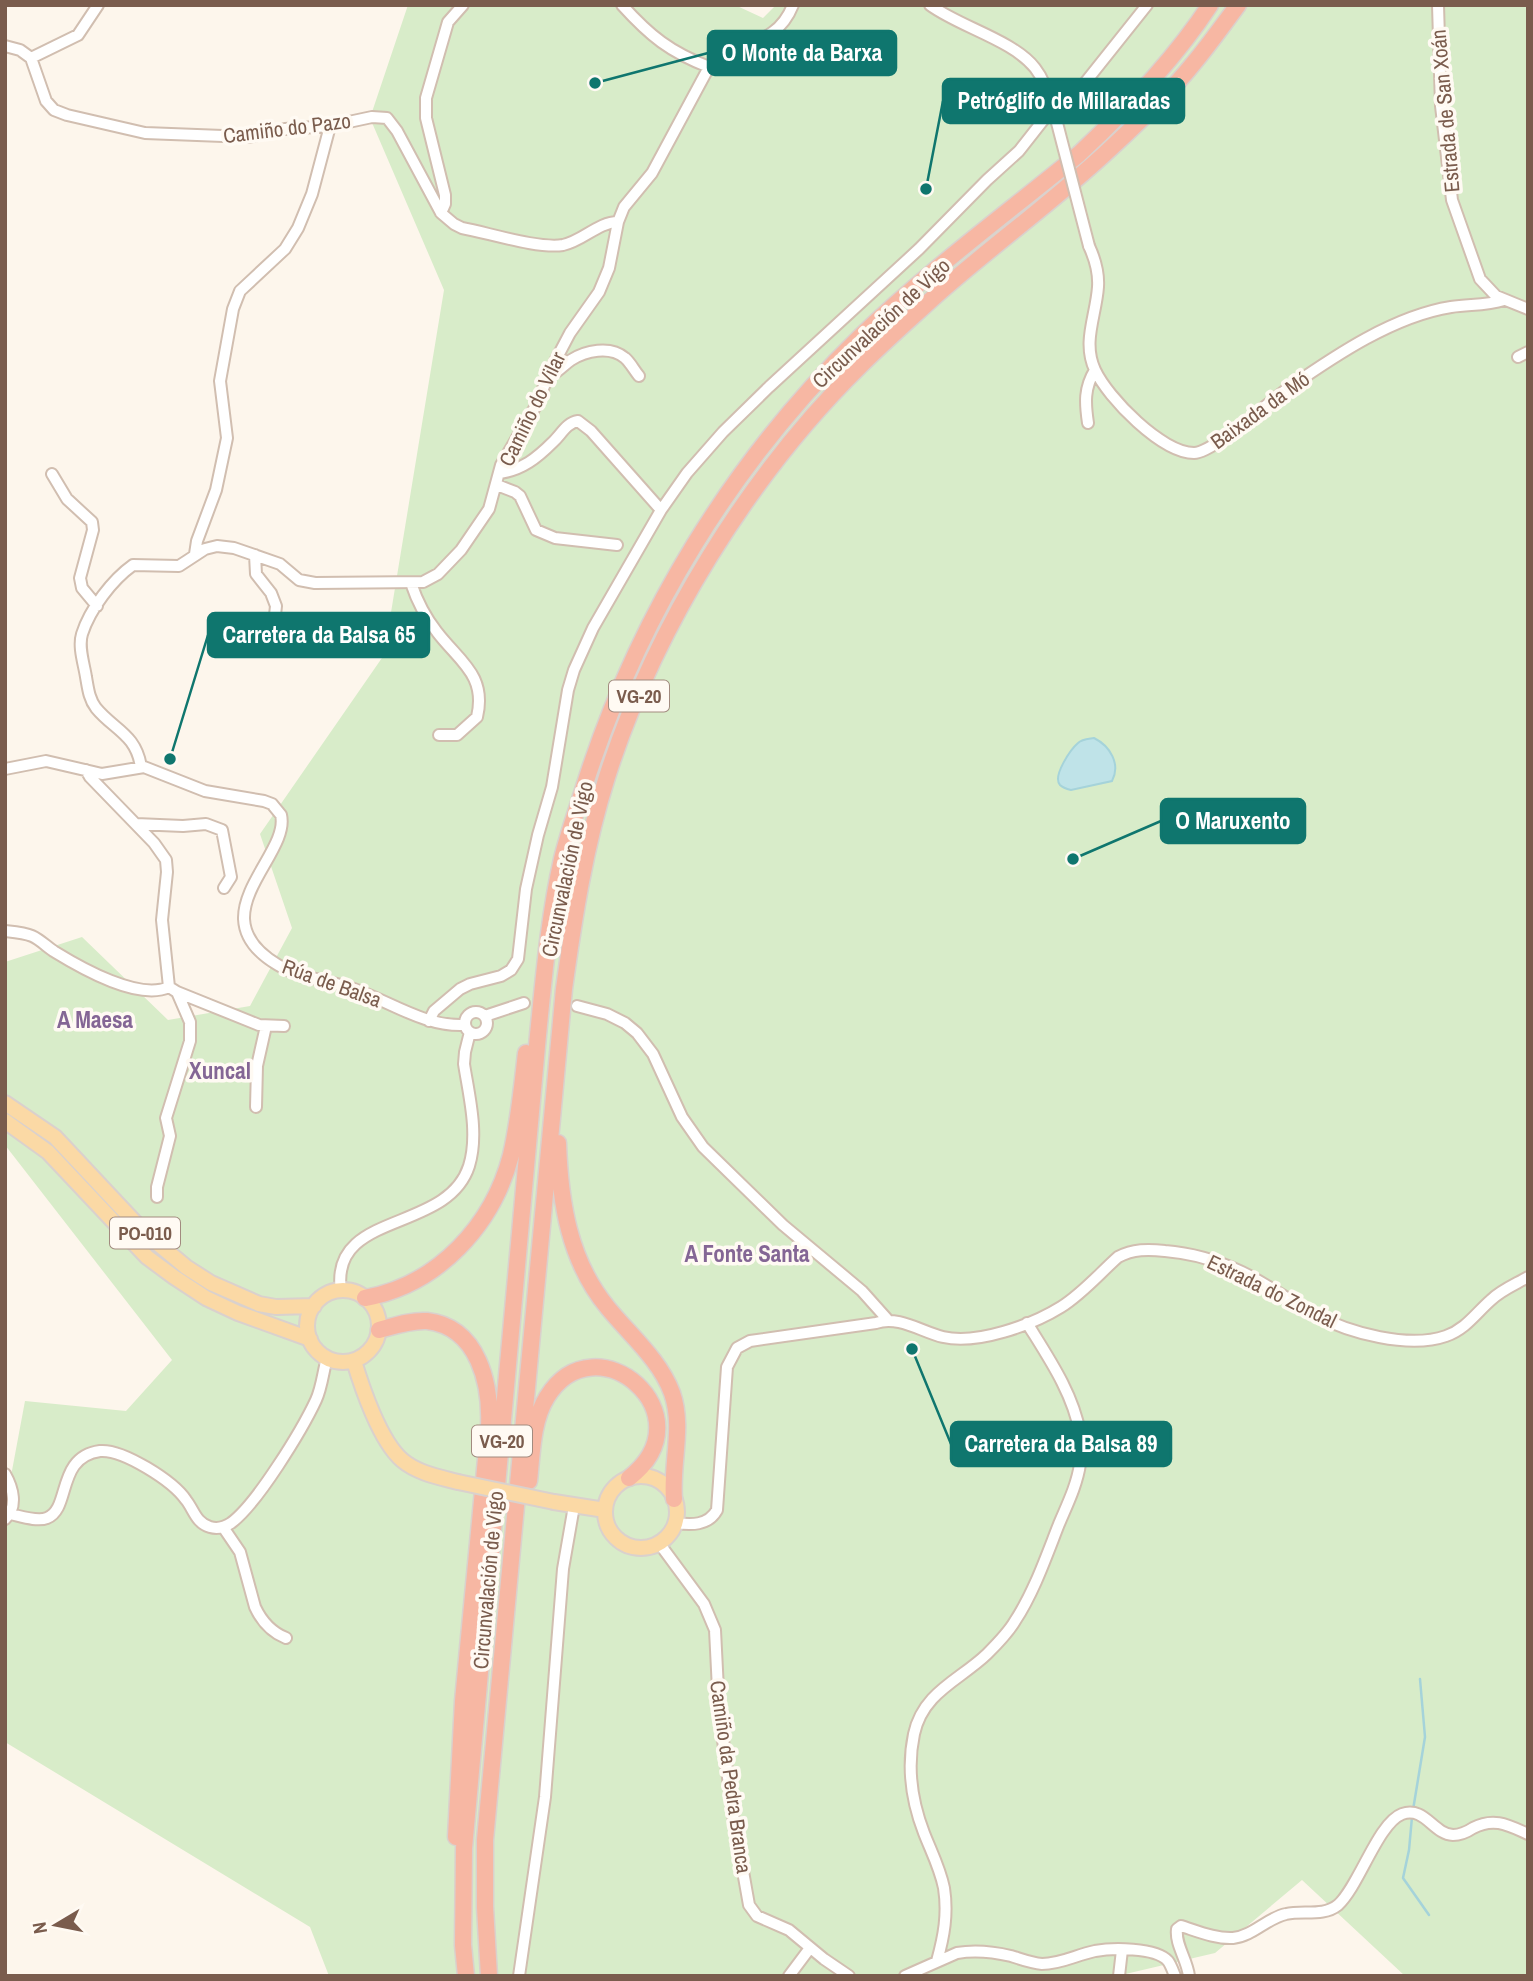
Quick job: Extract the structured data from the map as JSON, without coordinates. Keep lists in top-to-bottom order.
{
  "streets": {
    "highway": ["Circunvalación de Vigo", "VG-20"],
    "main road": ["PO-010"],
    "street": [
      "Estrada de San Xoán",
      "Camiño do Pazo",
      "Camiño do Vilar",
      "Baixada da Mó",
      "Rúa de Balsa",
      "Estrada do Zondal",
      "Camiño da Pedra Branca"
    ]
  },
  "crossings": [
    ["Estrada de San Xoán", "Baixada da Mó"],
    ["Camiño do Vilar", "Rúa de Balsa"],
    ["Estrada do Zondal", "Camiño da Pedra Branca"]
  ],
  "districts": ["A Maesa", "Xuncal", "A Fonte Santa"],
  "places": [
    "O Monte da Barxa",
    "Petróglifo de Millaradas",
    "Carretera da Balsa 65",
    "O Maruxento",
    "Carretera da Balsa 89"
  ],
  "north": "left"
}
